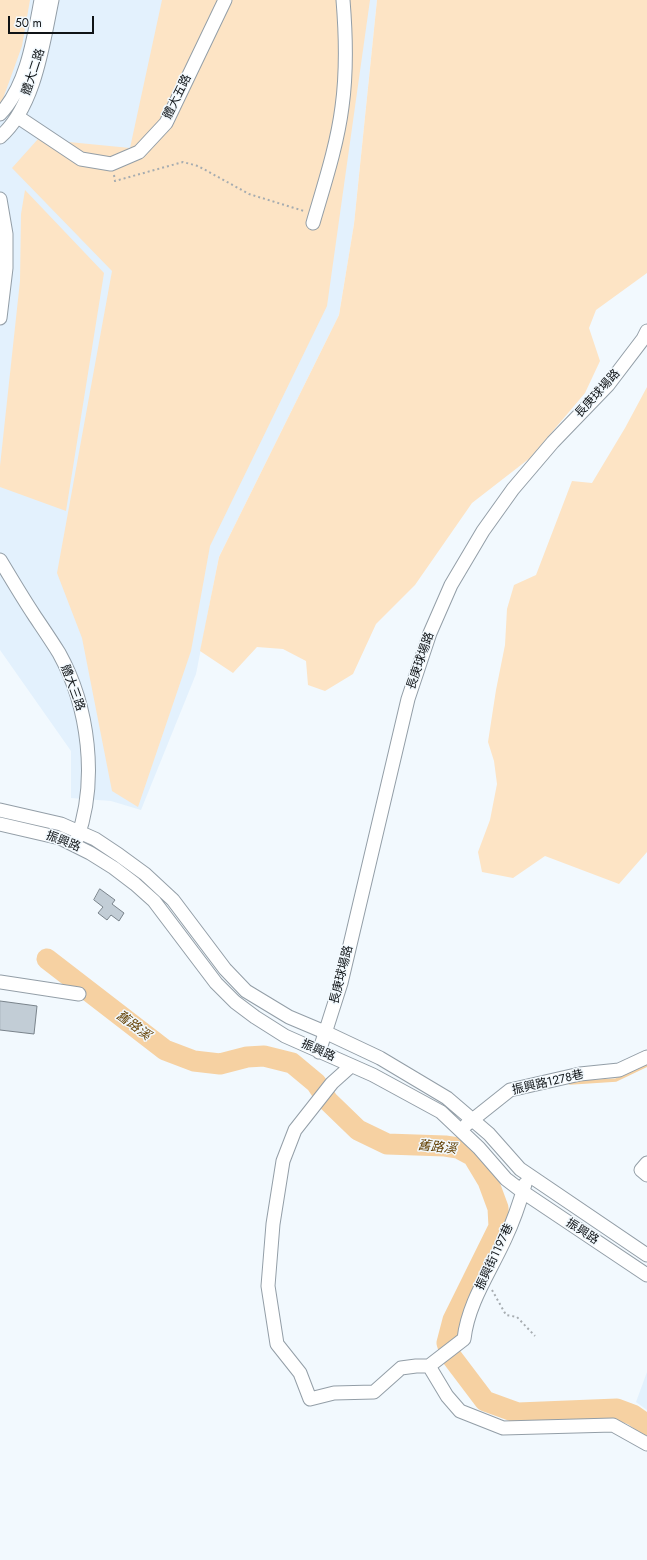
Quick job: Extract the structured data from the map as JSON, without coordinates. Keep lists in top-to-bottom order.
{
  "streets": {
    "street": [
      "體大二路",
      "體大五路",
      "長庚球場路",
      "體大三路",
      "振興路",
      "振興路1278巷",
      "振興街1197巷"
    ]
  },
  "crossings": [
    ["長庚球場路", "振興路"],
    ["體大三路", "振興路"],
    ["振興路", "振興路1278巷"],
    ["振興路", "振興街1197巷"]
  ],
  "water": ["舊路溪"],
  "scale_bar": "50 m"
}
